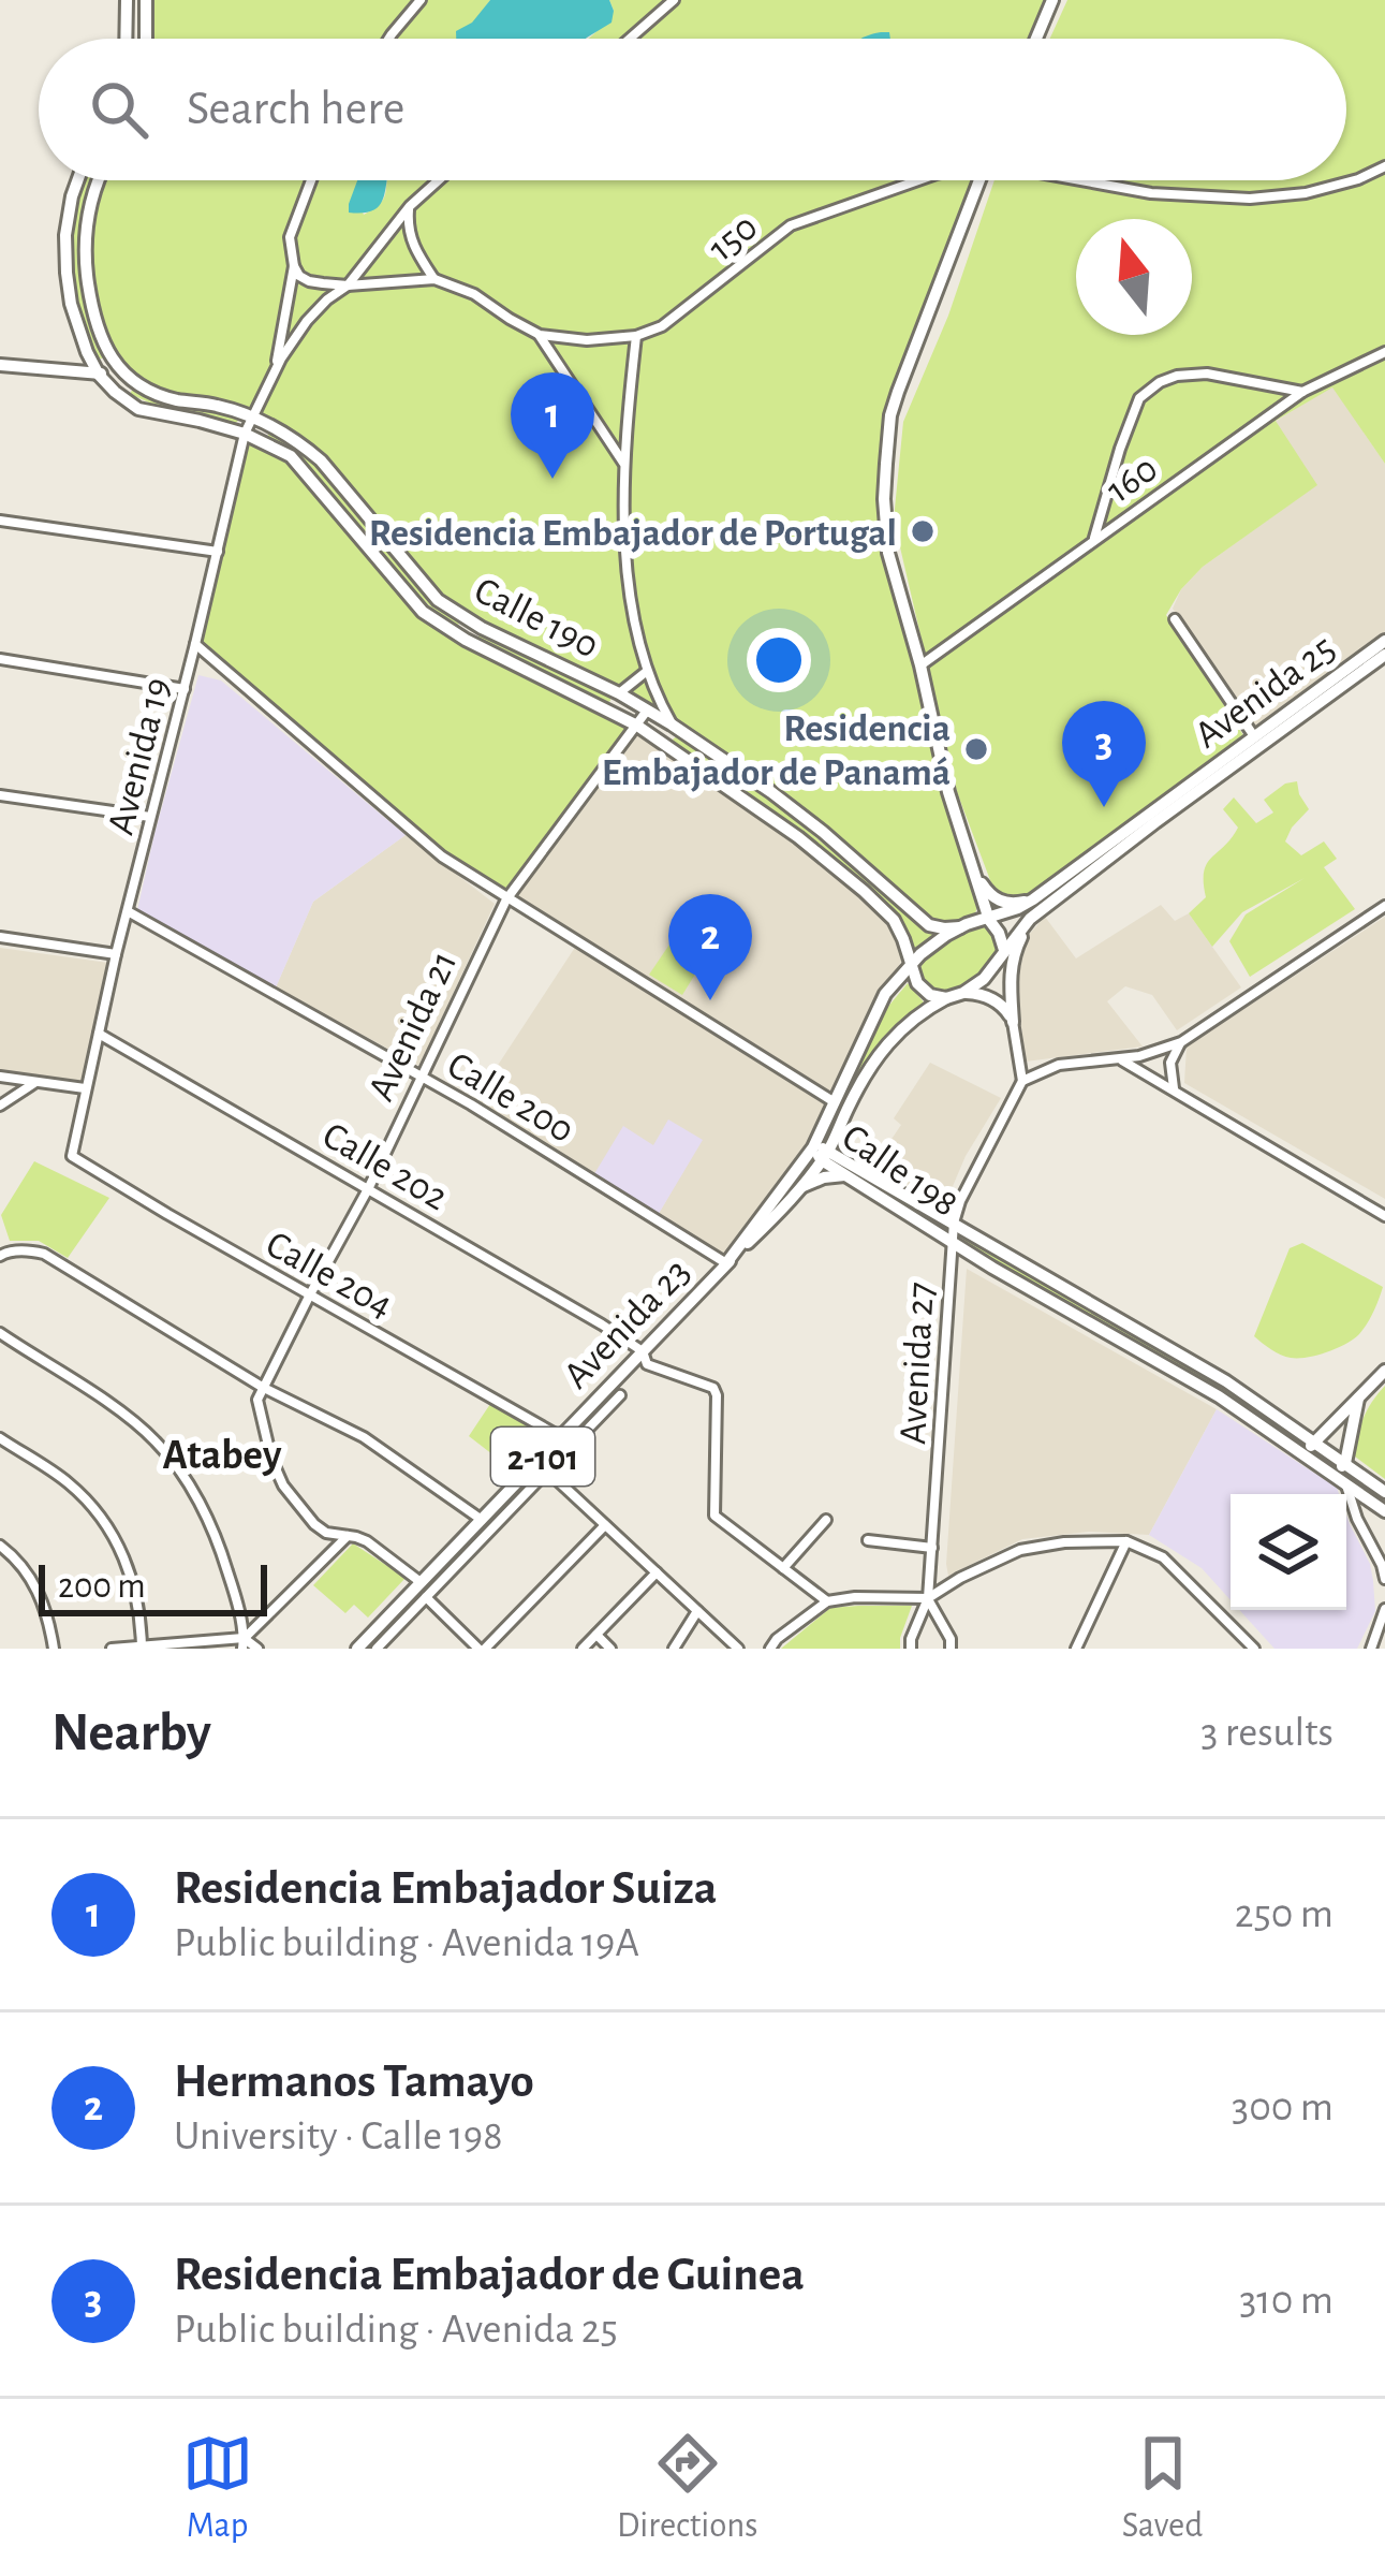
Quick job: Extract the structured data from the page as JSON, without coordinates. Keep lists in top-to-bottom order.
{
  "streets": {
    "main road": [
      "Calle 190",
      "Avenida 25",
      "Calle 198",
      "Avenida 23",
      "2-101"
    ],
    "street": [
      "150",
      "160",
      "Avenida 19",
      "Avenida 21",
      "Calle 200",
      "Calle 202",
      "Calle 204",
      "Avenida 27"
    ]
  },
  "crossings": [
    ["Calle 190", "Avenida 25"],
    ["Calle 190", "Avenida 19"],
    ["Calle 190", "Avenida 21"],
    ["Calle 190", "Avenida 23"],
    ["Avenida 25", "Avenida 23"],
    ["Avenida 19", "Calle 200"],
    ["Avenida 19", "Calle 202"],
    ["Avenida 19", "Calle 198"],
    ["Avenida 19", "Calle 204"],
    ["Avenida 21", "Calle 200"],
    ["Avenida 21", "Calle 202"],
    ["Avenida 21", "Calle 198"],
    ["Avenida 21", "Calle 204"],
    ["Calle 200", "Avenida 23"],
    ["Calle 202", "Avenida 23"],
    ["Calle 198", "Avenida 23"],
    ["Calle 198", "Avenida 27"],
    ["Calle 204", "Avenida 23"]
  ],
  "districts": ["Atabey"],
  "places": ["Residencia Embajador de Portugal", "Residencia Embajador de Panamá"],
  "scale_bar": "200 m",
  "north": "top",
  "page": {
    "search": "Search here",
    "pins": ["1", "3", "2"],
    "scale": "200 m",
    "heading": ["Nearby", "3 results"],
    "list": [
      {
        "mark": "1",
        "name": "Residencia Embajador Suiza",
        "note": "Public building · Avenida 19A",
        "value": "250 m"
      },
      {
        "mark": "2",
        "name": "Hermanos Tamayo",
        "note": "University · Calle 198",
        "value": "300 m"
      },
      {
        "mark": "3",
        "name": "Residencia Embajador de Guinea",
        "note": "Public building · Avenida 25",
        "value": "310 m"
      }
    ],
    "nav": ["Map", "Directions", "Saved"]
  }
}
